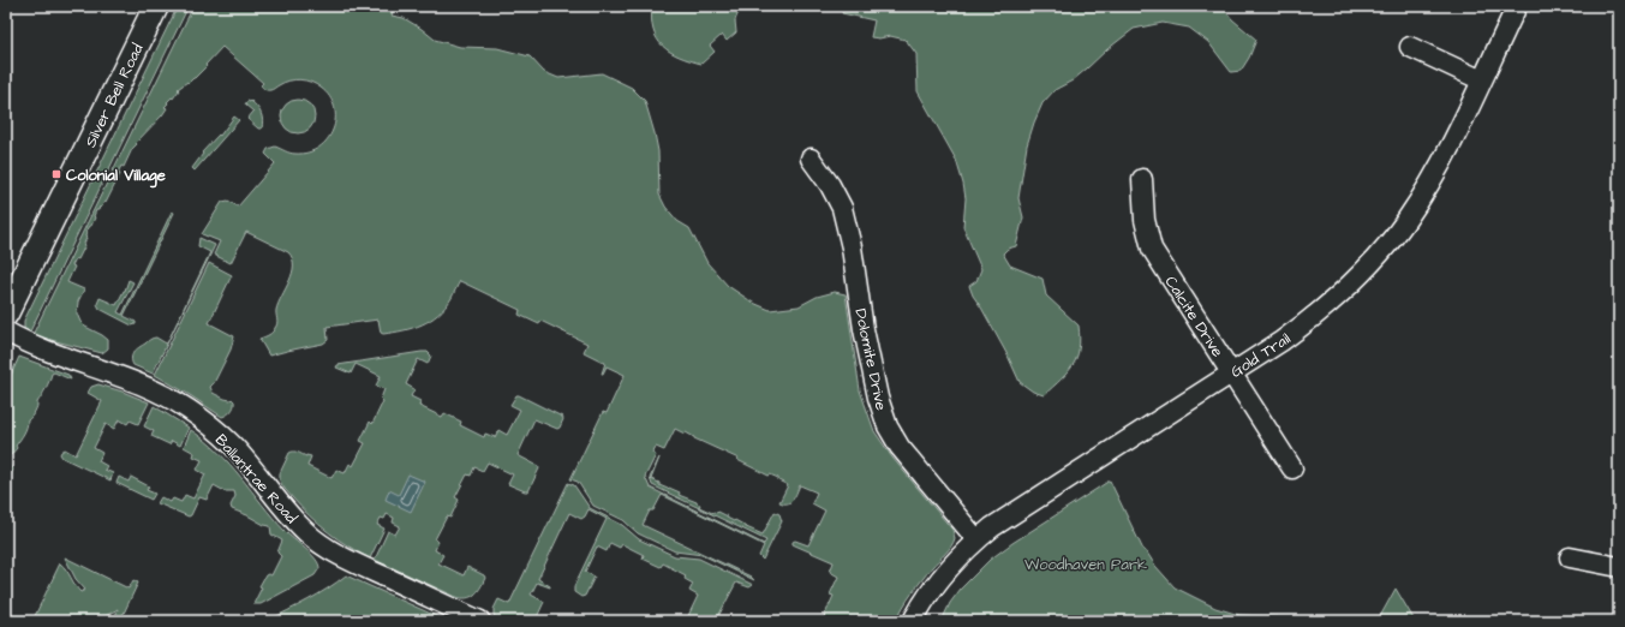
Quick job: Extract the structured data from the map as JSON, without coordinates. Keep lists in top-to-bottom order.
{
  "streets": {
    "street": [
      "Silver Bell Road",
      "Calcite Drive",
      "Gold Trail",
      "Dolomite Drive",
      "Ballantrae Road"
    ]
  },
  "crossings": [
    ["Calcite Drive", "Gold Trail"],
    ["Gold Trail", "Dolomite Drive"]
  ],
  "parks": ["Woodhaven Park"],
  "places": {
    "transit": ["Colonial Village"]
  }
}
